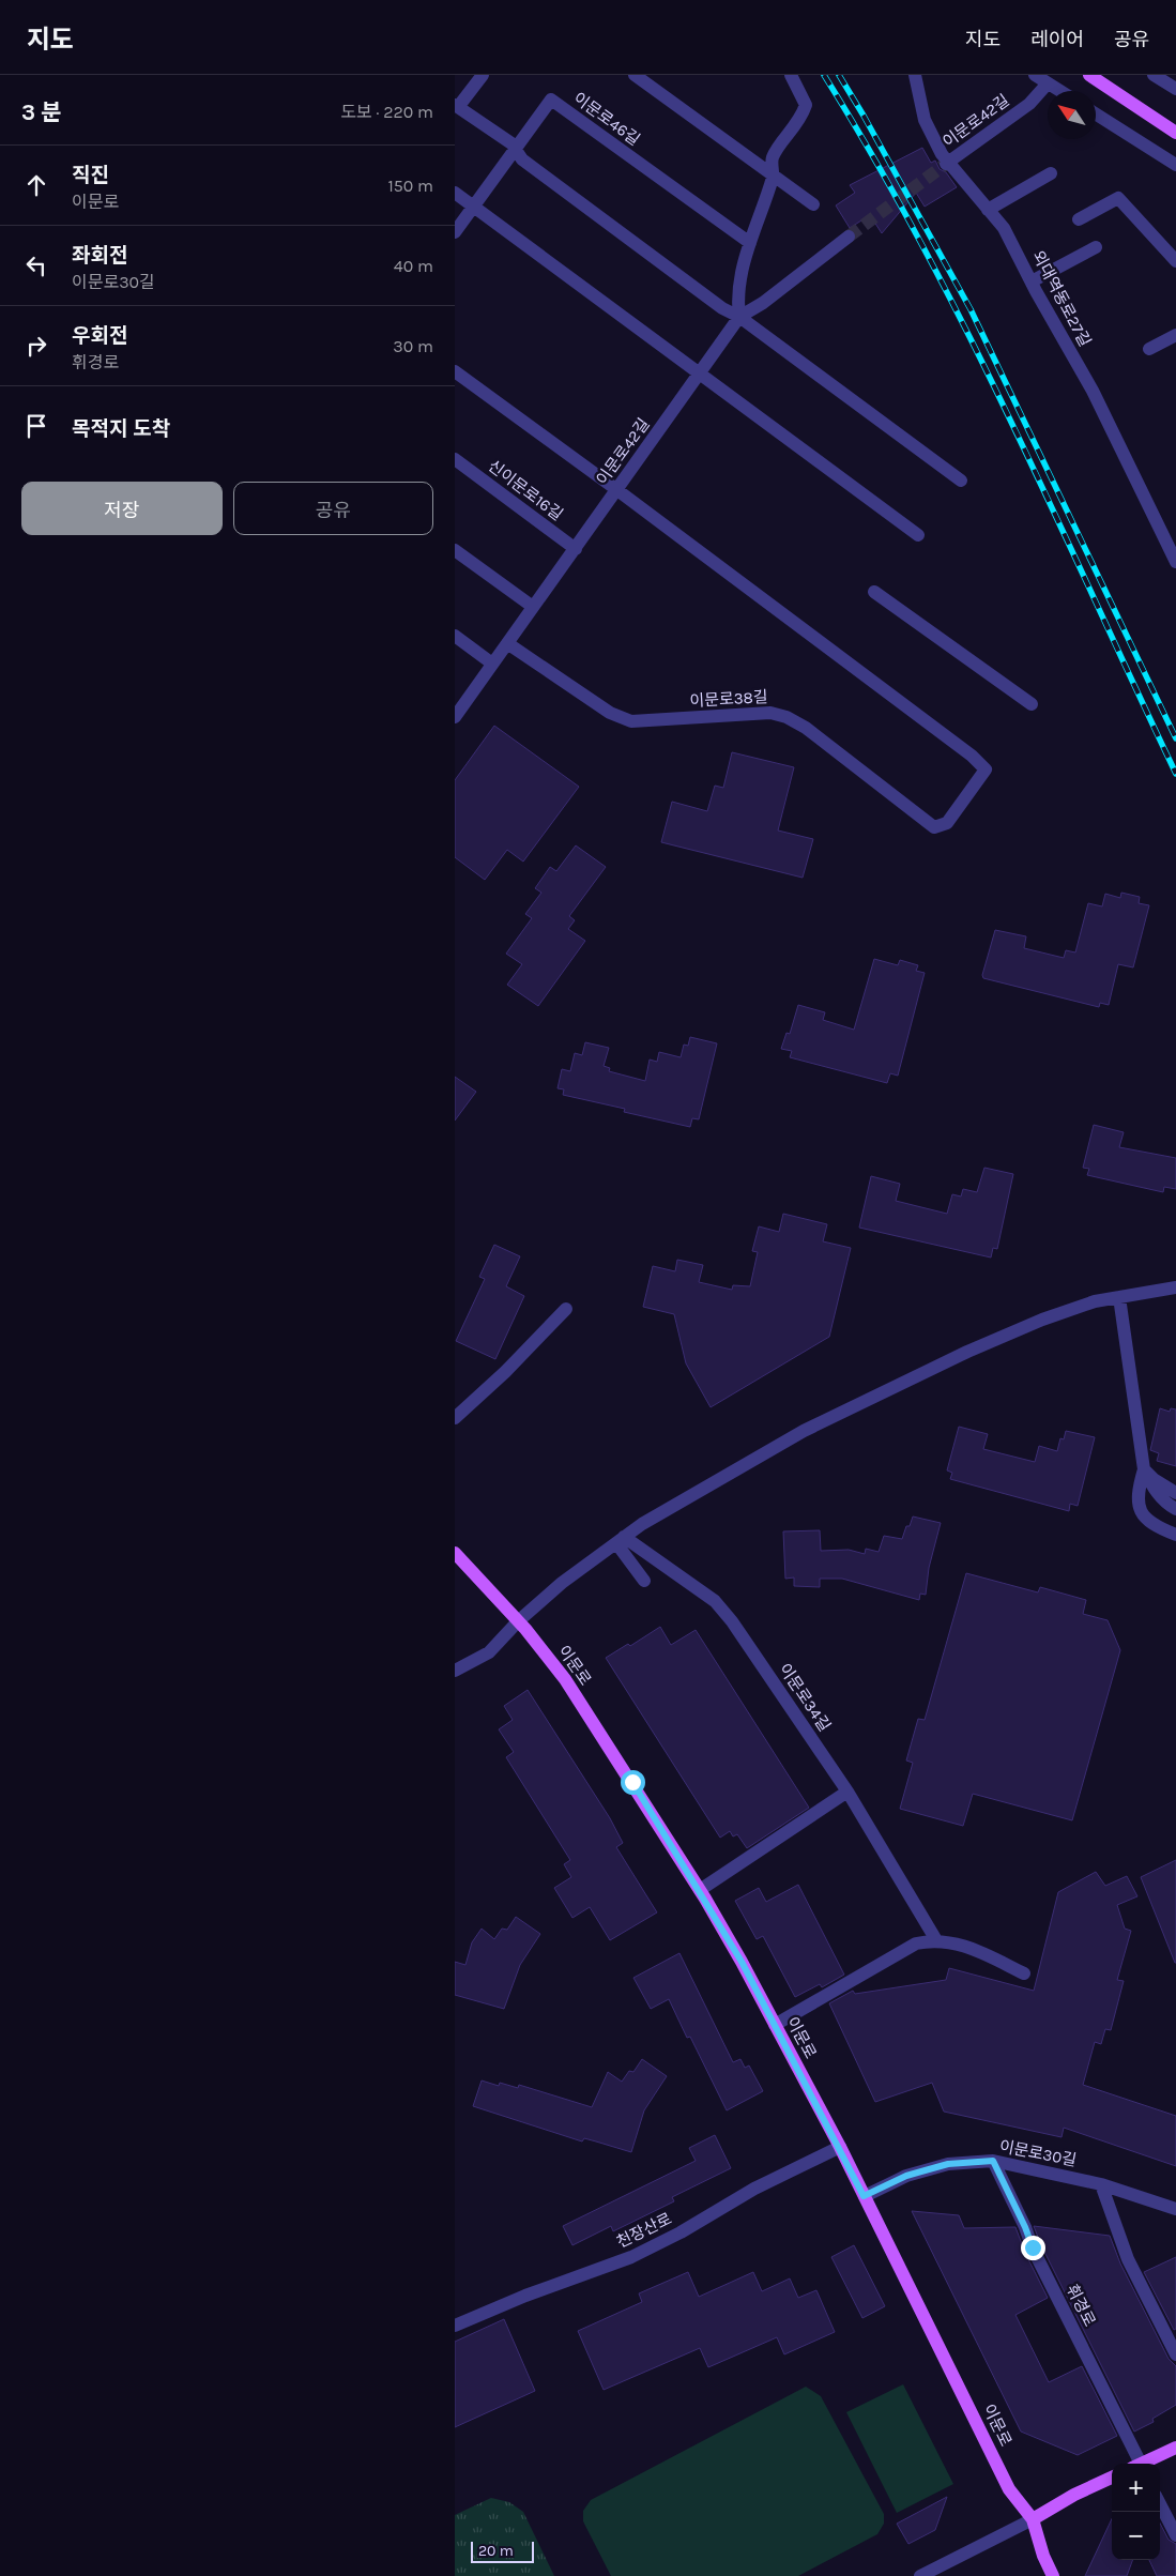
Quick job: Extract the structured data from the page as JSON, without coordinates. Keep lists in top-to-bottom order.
{
  "streets": {
    "main road": ["이문로", "휘경로"],
    "street": [
      "이문로46길",
      "이문로42길",
      "외대역동로27길",
      "신이문로16길",
      "이문로38길",
      "이문로34길",
      "이문로30길",
      "천장산로"
    ]
  },
  "crossings": [
    ["이문로42길", "외대역동로27길"],
    ["이문로42길", "신이문로16길"],
    ["이문로42길", "이문로38길"],
    ["이문로", "이문로30길"],
    ["이문로", "천장산로"],
    ["이문로30길", "휘경로"]
  ],
  "scale_bar": "20 m",
  "north": "top left",
  "page": {
    "header": "지도",
    "nav": ["지도", "레이어", "공유"],
    "heading": ["3 분", "도보 · 220 m"],
    "list": [
      ["직진", "이문로", "150 m"],
      ["좌회전", "이문로30길", "40 m"],
      ["우회전", "휘경로", "30 m"],
      "목적지 도착"
    ],
    "buttons": ["저장", "공유"],
    "map_buttons": ["+", "−"],
    "scale": "20 m"
  }
}
